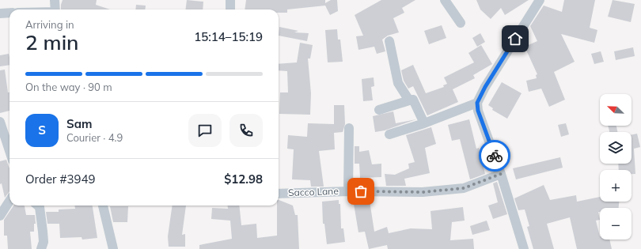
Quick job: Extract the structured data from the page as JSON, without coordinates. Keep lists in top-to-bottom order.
{
  "streets": {
    "street": ["Sacco Lane"]
  },
  "north": "top left",
  "page": {
    "heading": ["2 min", "Arriving in", "15:14–15:19"],
    "panel": [
      "Sam",
      "Courier · 4.9",
      "Order #3949",
      "$12.98"
    ],
    "bar": "On the way · 90 m",
    "map_buttons": ["+", "−"],
    "round": "S"
  }
}
